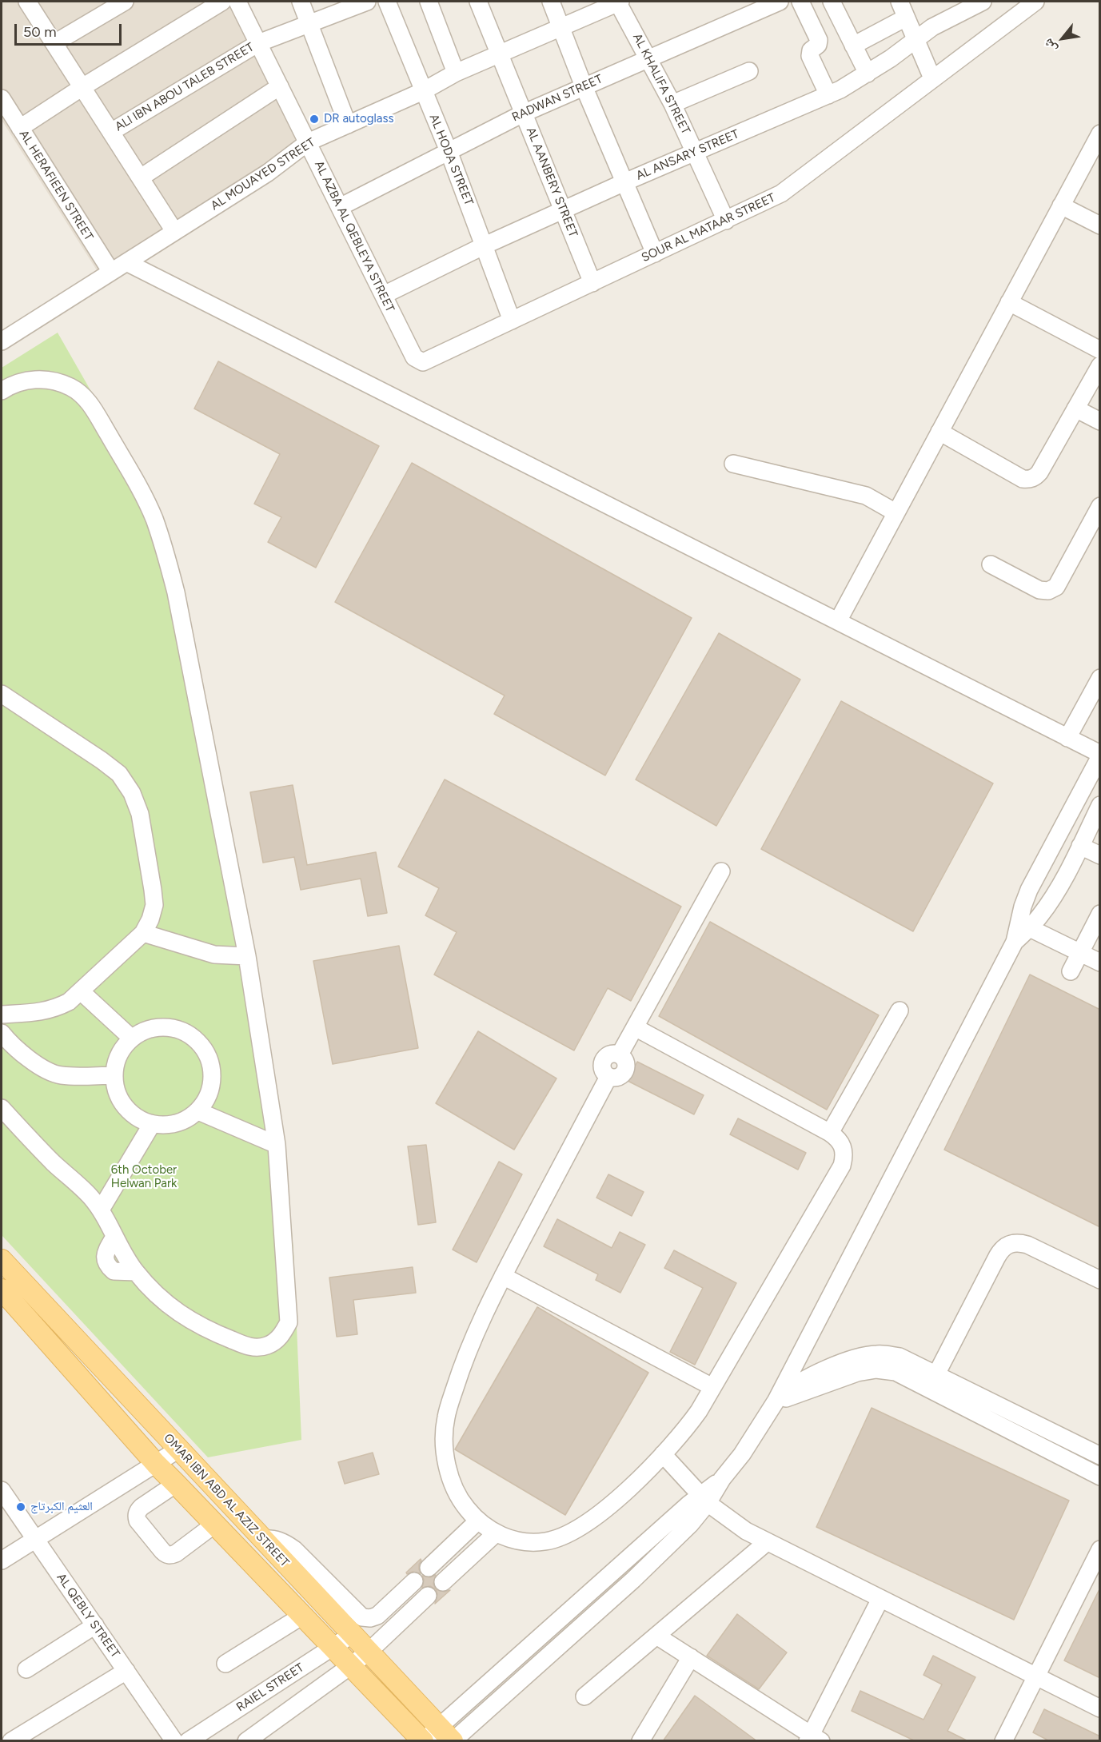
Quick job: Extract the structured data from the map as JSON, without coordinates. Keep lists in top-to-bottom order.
{
  "streets": {
    "main road": ["OMAR IBN ABD AL AZIZ STREET"],
    "street": [
      "AL KHALIFA STREET",
      "ALI IBN ABOU TALEB STREET",
      "RADWAN STREET",
      "AL ANSARY STREET",
      "AL HODA STREET",
      "AL MOUAYED STREET",
      "AL AANBERY STREET",
      "AL HERAFIEEN STREET",
      "SOUR AL MATAAR STREET",
      "AL AZBA AL QEBLEYA STREET",
      "AL QEBLY STREET",
      "RAIEL STREET"
    ]
  },
  "crossings": [
    ["AL KHALIFA STREET", "RADWAN STREET"],
    ["AL KHALIFA STREET", "AL ANSARY STREET"],
    ["AL KHALIFA STREET", "AL MOUAYED STREET"],
    ["AL KHALIFA STREET", "SOUR AL MATAAR STREET"],
    ["ALI IBN ABOU TALEB STREET", "AL AZBA AL QEBLEYA STREET"],
    ["RADWAN STREET", "AL HODA STREET"],
    ["RADWAN STREET", "AL AANBERY STREET"],
    ["RADWAN STREET", "AL AZBA AL QEBLEYA STREET"],
    ["AL ANSARY STREET", "AL HODA STREET"],
    ["AL ANSARY STREET", "AL AANBERY STREET"],
    ["AL ANSARY STREET", "AL AZBA AL QEBLEYA STREET"],
    ["AL HODA STREET", "AL MOUAYED STREET"],
    ["AL HODA STREET", "SOUR AL MATAAR STREET"],
    ["AL MOUAYED STREET", "AL AANBERY STREET"],
    ["AL MOUAYED STREET", "AL HERAFIEEN STREET"],
    ["AL MOUAYED STREET", "AL AZBA AL QEBLEYA STREET"],
    ["AL AANBERY STREET", "SOUR AL MATAAR STREET"],
    ["SOUR AL MATAAR STREET", "AL AZBA AL QEBLEYA STREET"],
    ["OMAR IBN ABD AL AZIZ STREET", "RAIEL STREET"]
  ],
  "parks": ["6th October Helwan Park"],
  "places": ["DR autoglass", "العثيم الكبرتاج"],
  "scale_bar": "50 m",
  "north": "bottom left"
}
